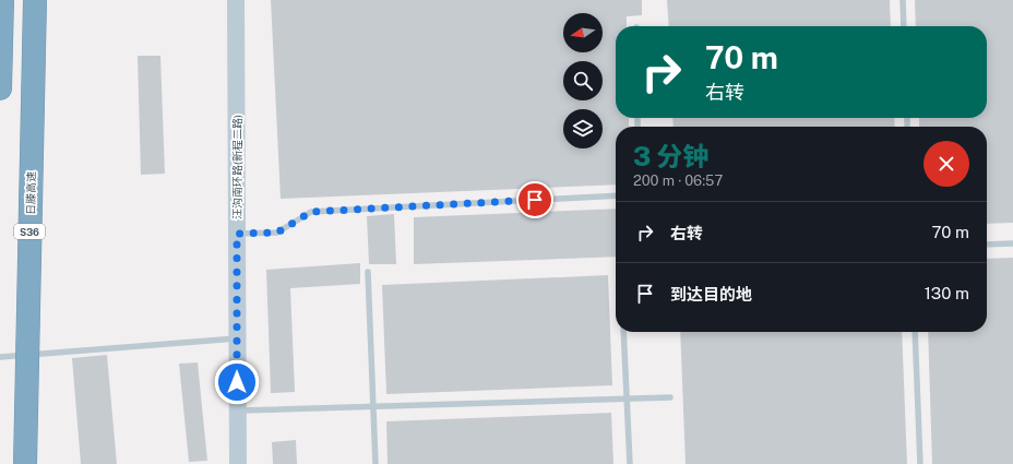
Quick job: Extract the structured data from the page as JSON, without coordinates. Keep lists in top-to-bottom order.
{
  "streets": {
    "highway": ["日滕高速", "S36"],
    "main road": ["汪沟南环路(新程二路)"]
  },
  "north": "left",
  "page": {
    "turn": ["70 m", "右转"],
    "heading": ["3 分钟", "200 m · 06:57"],
    "list": [
      {
        "name": "右转",
        "value": "70 m"
      },
      {
        "name": "到达目的地",
        "value": "130 m"
      }
    ]
  }
}
